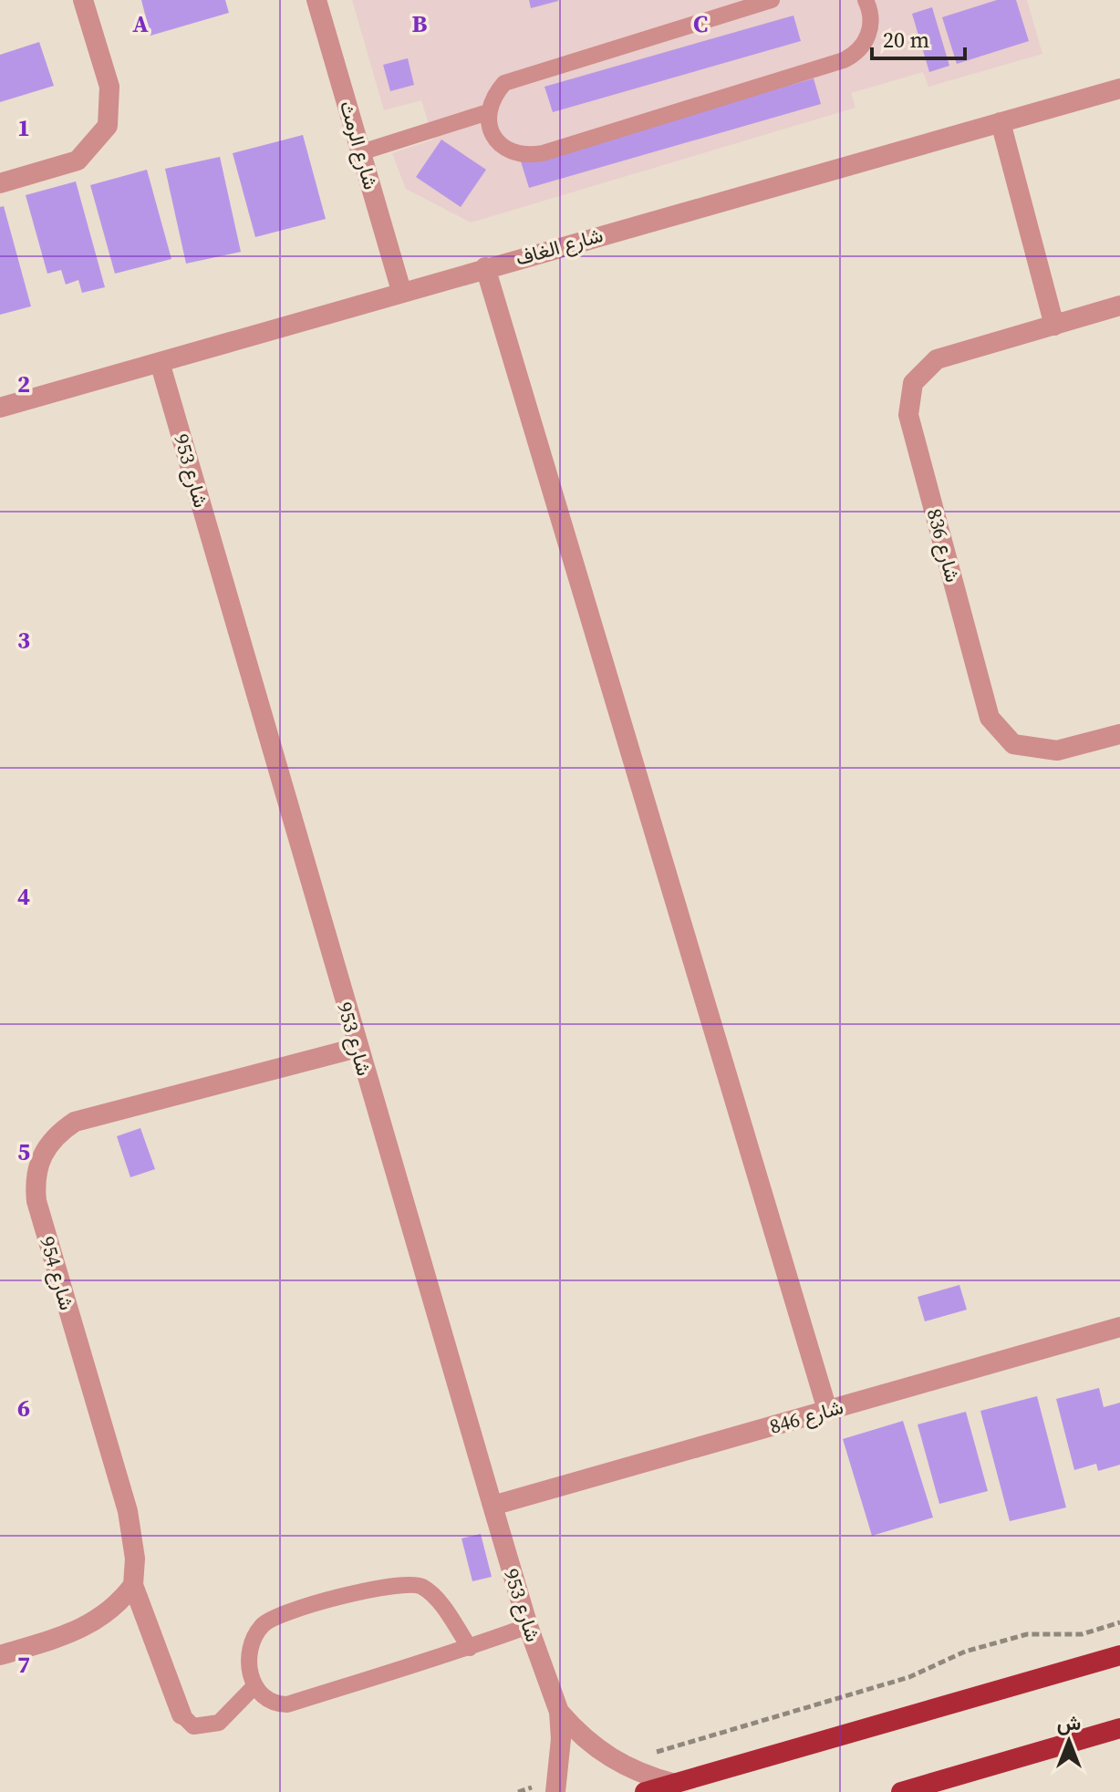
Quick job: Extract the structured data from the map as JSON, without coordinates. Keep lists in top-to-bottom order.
{
  "streets": {
    "street": [
      "شارع الرمث",
      "شارع الغاف",
      "شارع 953",
      "شارع 836",
      "شارع 954",
      "شارع 846"
    ]
  },
  "crossings": [
    ["شارع الرمث", "شارع الغاف"],
    ["شارع الغاف", "شارع 953"],
    ["شارع 953", "شارع 954"],
    ["شارع 953", "شارع 846"]
  ],
  "scale_bar": "20 m",
  "north": "top",
  "grid": {
    "columns": ["A", "B", "C"],
    "rows": [
      "1",
      "2",
      "3",
      "4",
      "5",
      "6",
      "7"
    ]
  }
}
